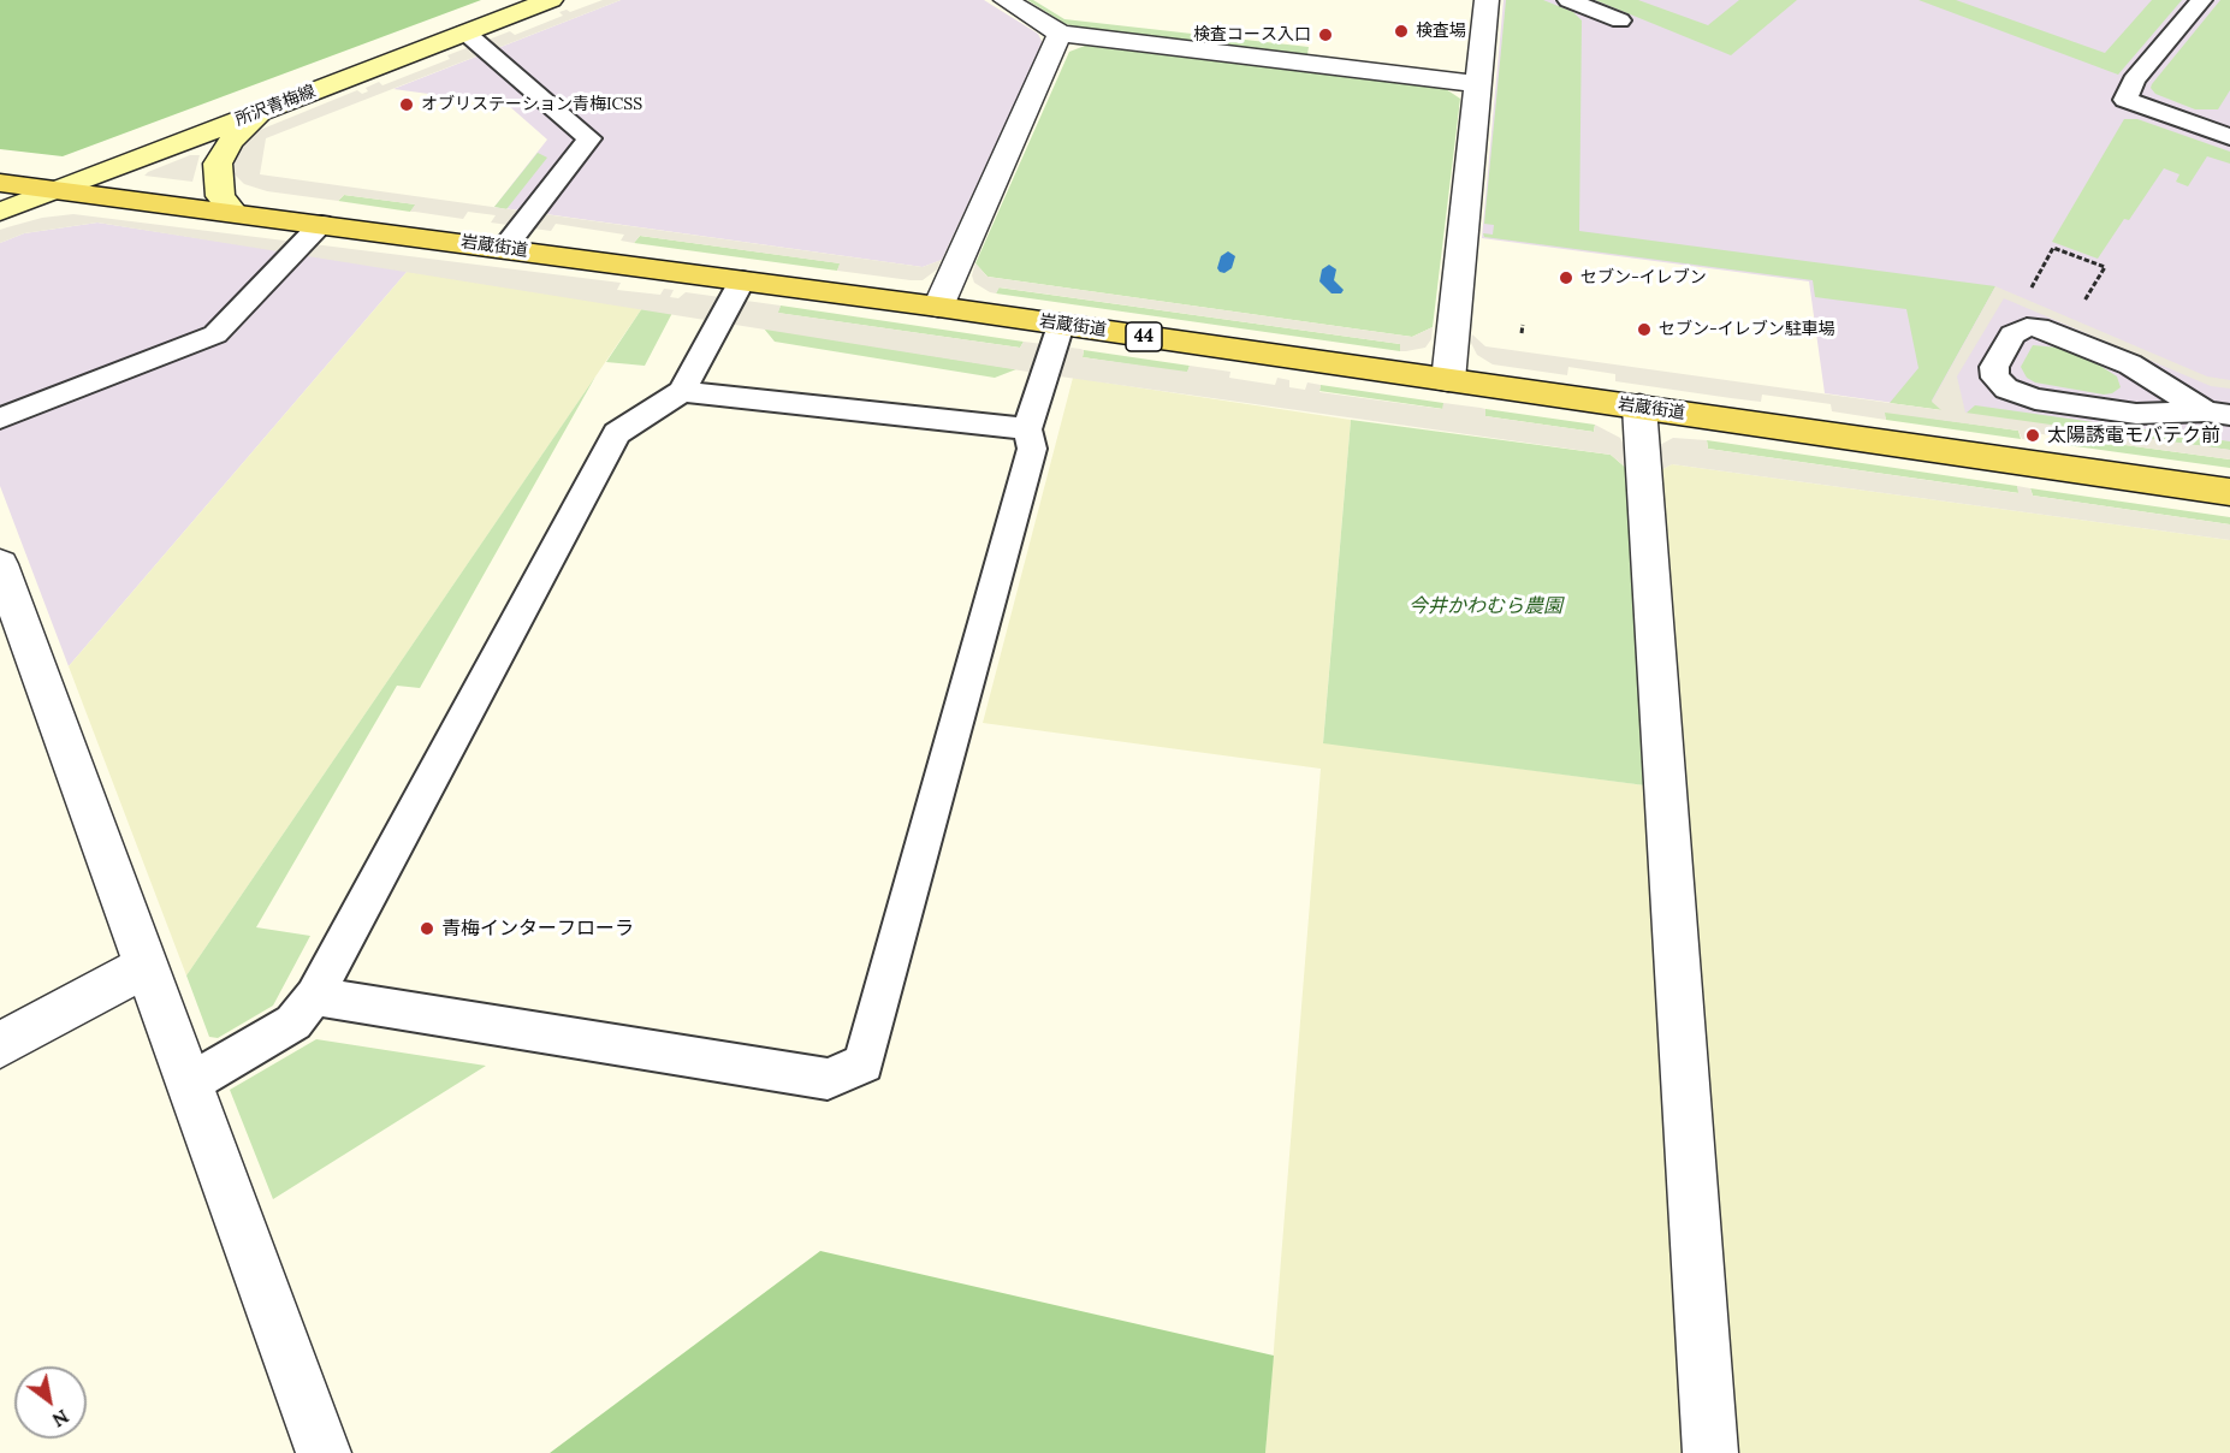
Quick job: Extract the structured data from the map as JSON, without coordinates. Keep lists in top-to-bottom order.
{
  "streets": {
    "main road": ["所沢青梅線", "岩蔵街道", "44"]
  },
  "crossings": [
    ["所沢青梅線", "岩蔵街道"]
  ],
  "parks": ["今井かわむら農園"],
  "places": [
    "検査場",
    "検査コース入口",
    "オブリステーション青梅ICSS",
    "セブン-イレブン",
    "セブン-イレブン駐車場",
    "太陽誘電モバテク前",
    "青梅インターフローラ"
  ],
  "north": "bottom right"
}
